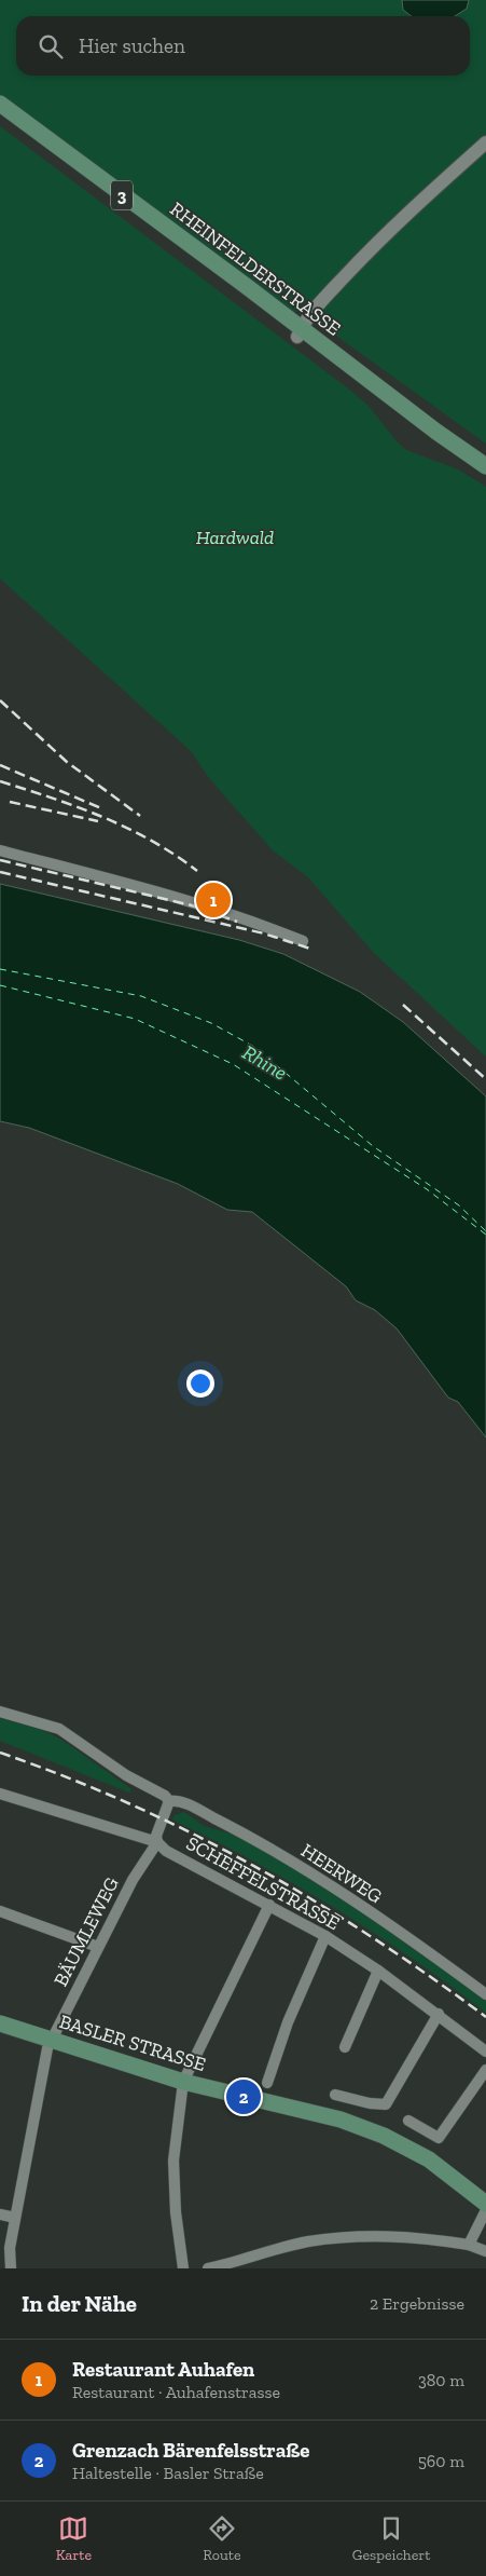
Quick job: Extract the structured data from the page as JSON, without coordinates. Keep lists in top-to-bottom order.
{
  "streets": {
    "main road": ["3", "RHEINFELDERSTRASSE", "BASLER STRASSE"],
    "street": ["HEERWEG", "SCHEFFELSTRASSE", "BÄUMLEWEG"]
  },
  "crossings": [
    ["HEERWEG", "BÄUMLEWEG"],
    ["SCHEFFELSTRASSE", "BÄUMLEWEG"],
    ["BÄUMLEWEG", "BASLER STRASSE"]
  ],
  "water": ["Rhine"],
  "parks": ["Hardwald"],
  "page": {
    "search": "Hier suchen",
    "pins": ["1", "2"],
    "heading": ["In der Nähe", "2 Ergebnisse"],
    "list": [
      {
        "mark": "1",
        "name": "Restaurant Auhafen",
        "note": "Restaurant · Auhafenstrasse",
        "value": "380 m"
      },
      {
        "mark": "2",
        "name": "Grenzach Bärenfelsstraße",
        "note": "Haltestelle · Basler Straße",
        "value": "560 m"
      }
    ],
    "nav": ["Karte", "Route", "Gespeichert"]
  }
}
